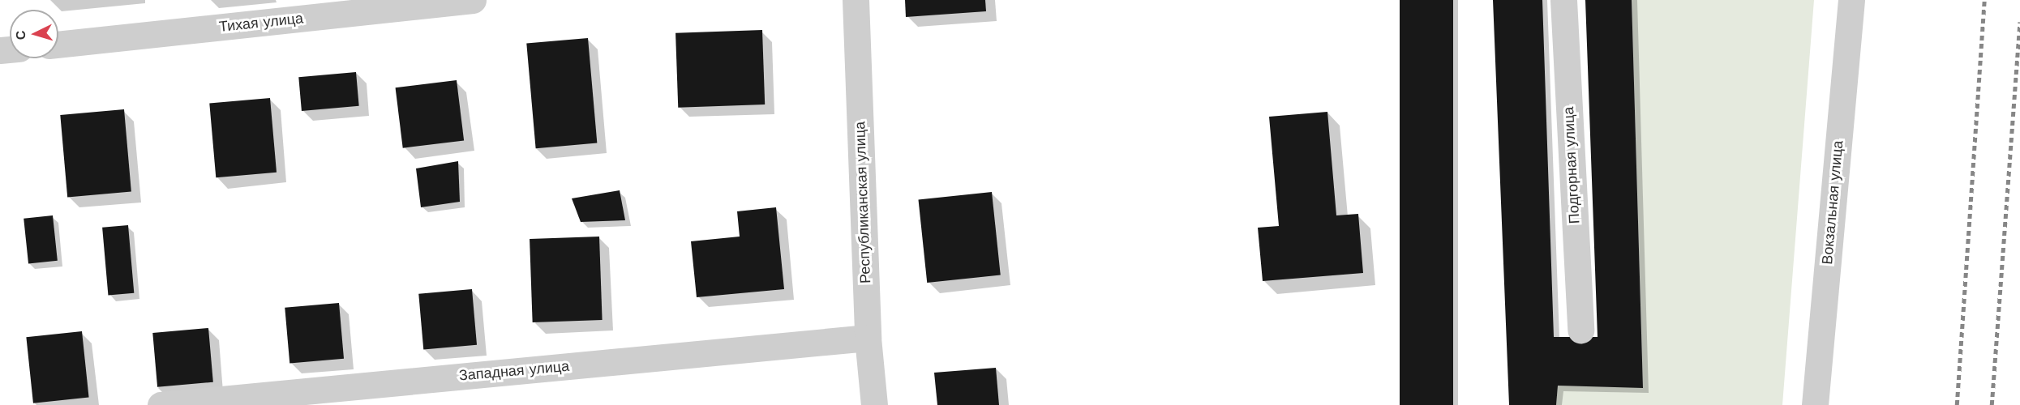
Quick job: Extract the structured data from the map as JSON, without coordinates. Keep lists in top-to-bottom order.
{
  "streets": {
    "street": [
      "Тихая улица",
      "Подгорная улица",
      "Республиканская улица",
      "Вокзальная улица",
      "Западная улица"
    ]
  },
  "crossings": [
    ["Республиканская улица", "Западная улица"]
  ],
  "north": "left"
}
